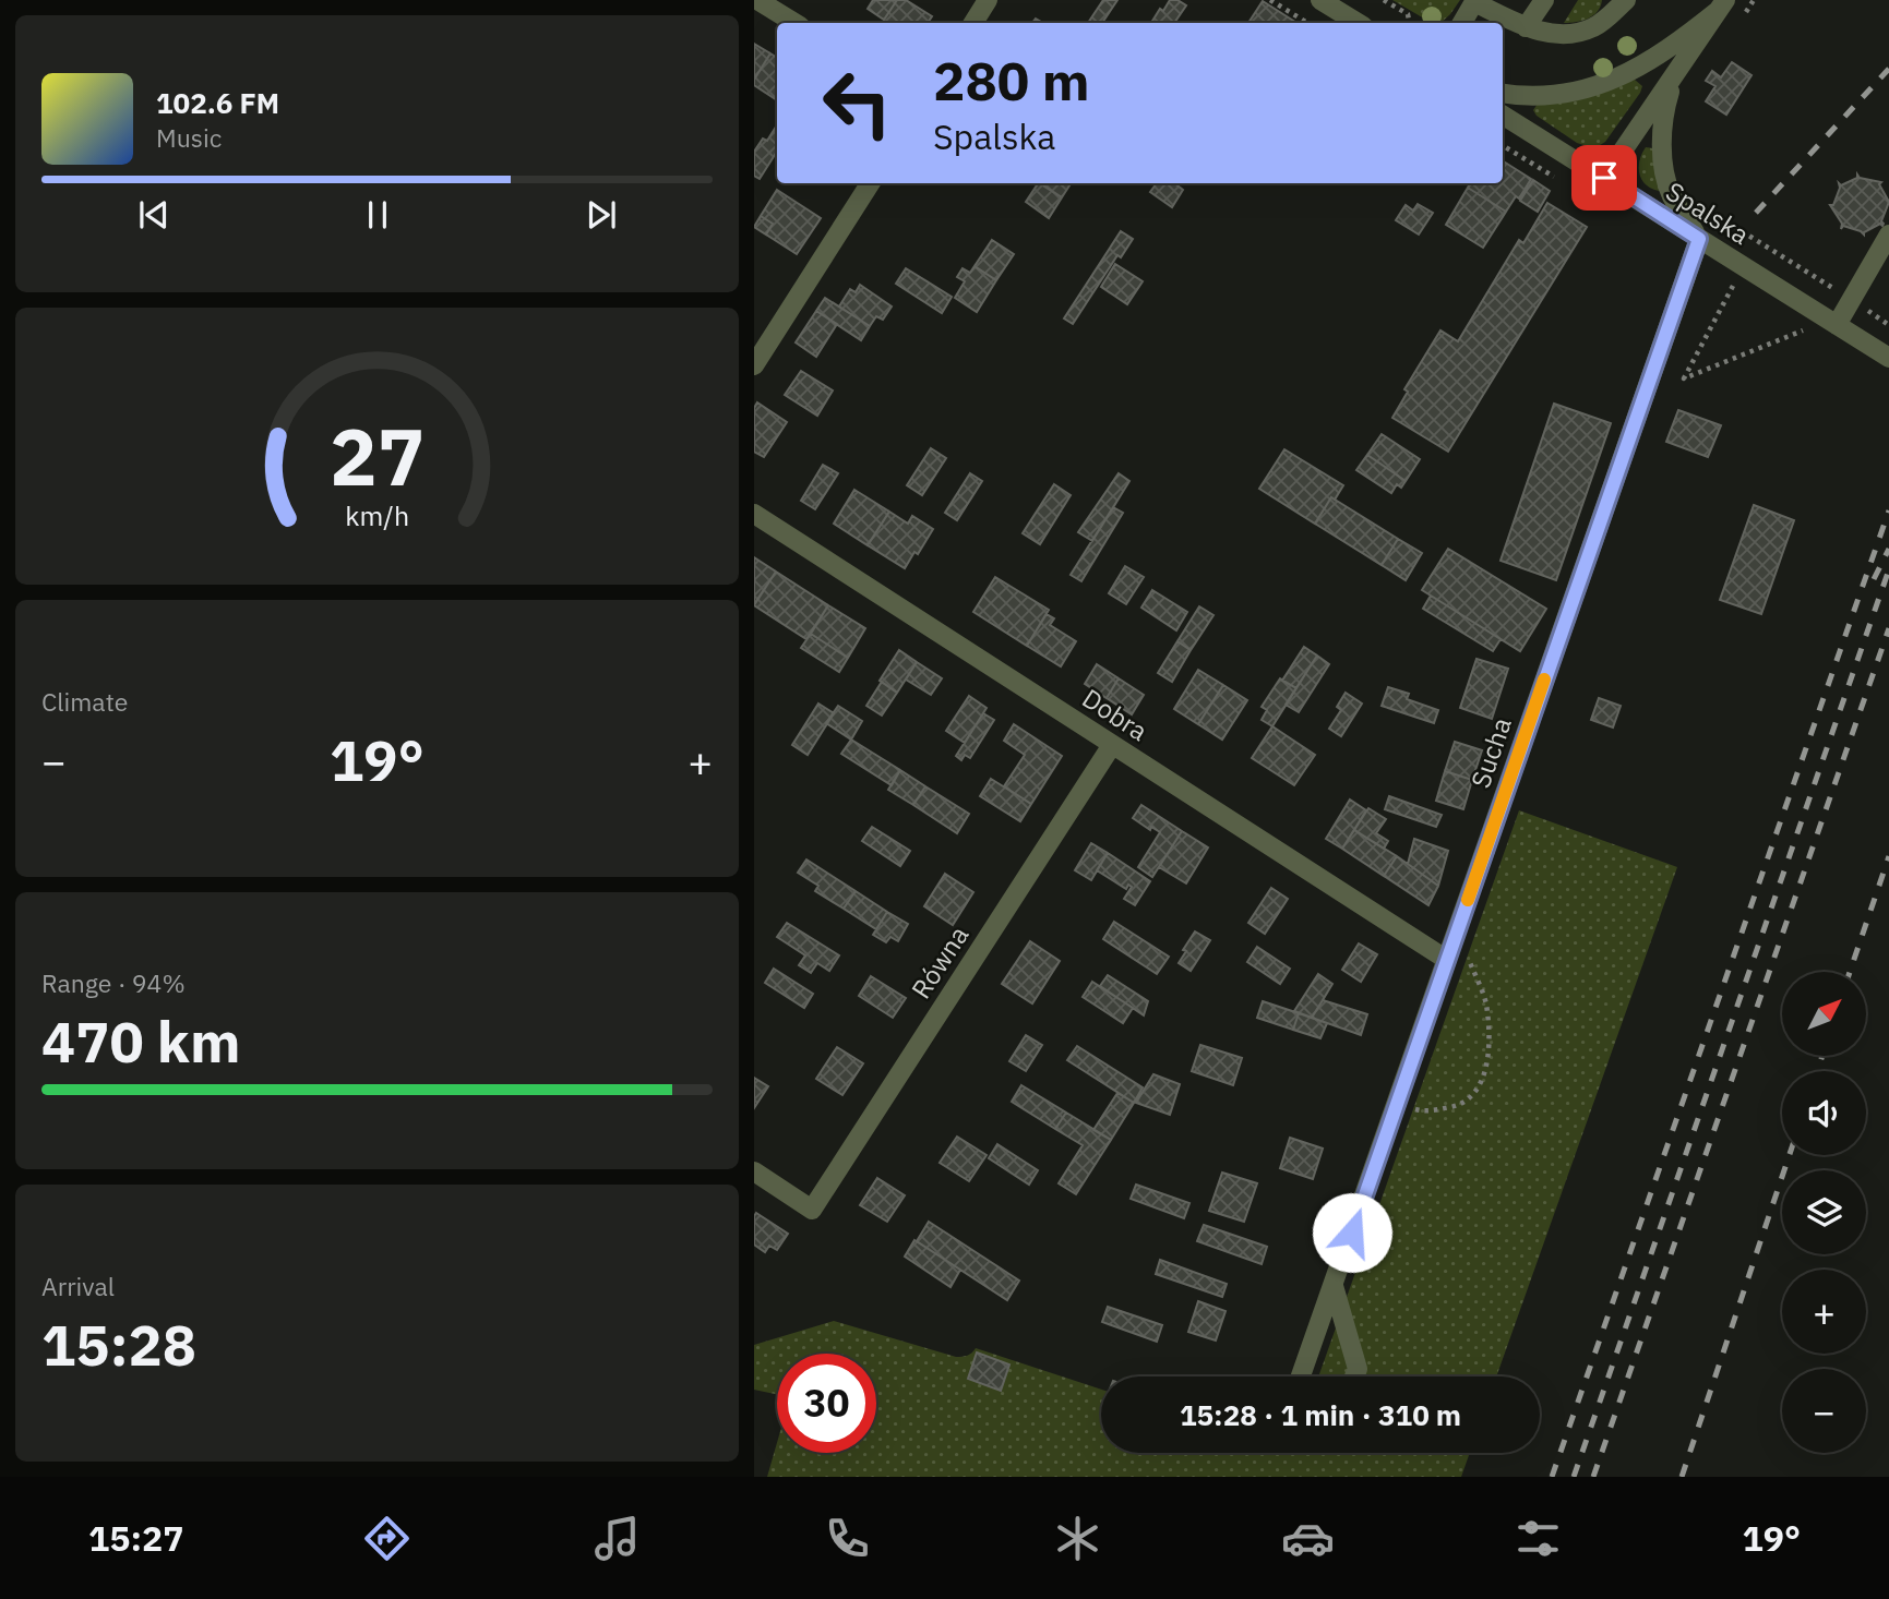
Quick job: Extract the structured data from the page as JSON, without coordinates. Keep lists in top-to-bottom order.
{
  "streets": {
    "street": [
      "Spalska",
      "Dobra",
      "Sucha",
      "Równa"
    ]
  },
  "crossings": [
    ["Spalska", "Sucha"],
    ["Dobra", "Sucha"],
    ["Dobra", "Równa"]
  ],
  "north": "top right",
  "page": {
    "turn": ["280 m", "Spalska"],
    "song": ["102.6 FM", "Music"],
    "tile": [
      "Climate",
      ["Range · 94%", "470 km"],
      ["Arrival", "15:28"]
    ],
    "heat": ["−", "19°", "+"],
    "map_buttons": ["+", "−"],
    "limit": "30",
    "trip": "15:28 · 1 min · 310 m",
    "tabs": ["15:27", "19°"],
    "gauge": ["27", "km/h"]
  }
}
